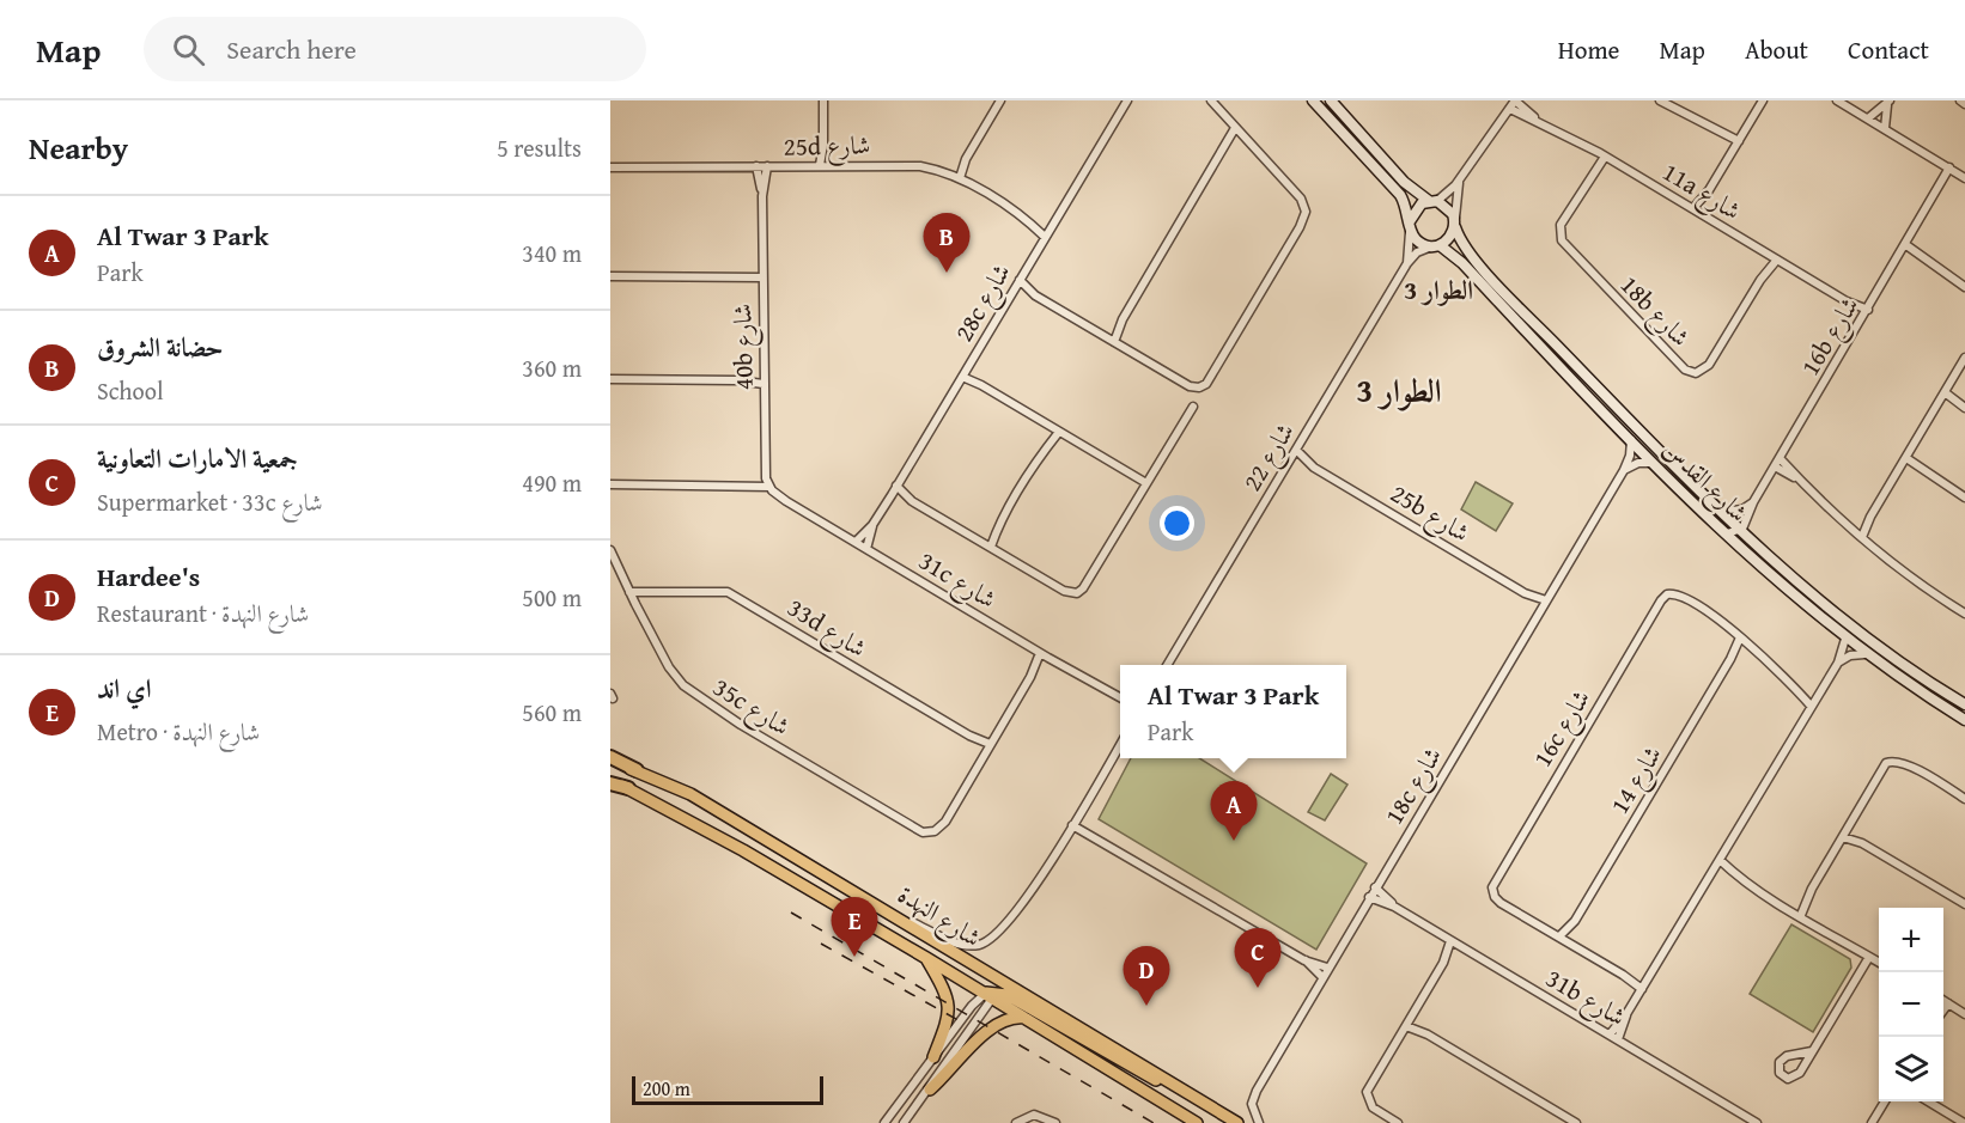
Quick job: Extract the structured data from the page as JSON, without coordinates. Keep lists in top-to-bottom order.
{
  "streets": {
    "main road": ["شارع القدس", "شارع النهدة"],
    "street": [
      "25d شارع",
      "11a شارع",
      "28c شارع",
      "18b شارع",
      "16b شارع",
      "40b شارع",
      "شارع 22",
      "25b شارع",
      "31c شارع",
      "33d شارع",
      "35c شارع",
      "16c شارع",
      "شارع 14",
      "18c شارع",
      "31b شارع"
    ]
  },
  "crossings": [
    ["25d شارع", "28c شارع"],
    ["25d شارع", "40b شارع"],
    ["11a شارع", "18b شارع"],
    ["11a شارع", "16b شارع"],
    ["28c شارع", "31c شارع"],
    ["16b شارع", "شارع القدس"],
    ["40b شارع", "31c شارع"],
    ["شارع 22", "شارع القدس"],
    ["شارع 22", "25b شارع"],
    ["شارع القدس", "18c شارع"],
    ["25b شارع", "18c شارع"],
    ["33d شارع", "35c شارع"],
    ["16c شارع", "شارع 14"],
    ["18c شارع", "31b شارع"]
  ],
  "districts": ["الطوار 3", "الطوار 3"],
  "scale_bar": "200 m",
  "page": {
    "header": "Map",
    "search": "Search here",
    "nav": [
      "Home",
      "Map",
      "About",
      "Contact"
    ],
    "heading": ["Nearby", "5 results"],
    "list": [
      {
        "mark": "A",
        "name": "Al Twar 3 Park",
        "note": "Park",
        "value": "340 m"
      },
      {
        "mark": "B",
        "name": "حضانة الشروق",
        "note": "School",
        "value": "360 m"
      },
      {
        "mark": "C",
        "name": "جمعية الامارات التعاونية",
        "note": "Supermarket · 33c شارع",
        "value": "490 m"
      },
      {
        "mark": "D",
        "name": "Hardee's",
        "note": "Restaurant · شارع النهدة",
        "value": "500 m"
      },
      {
        "mark": "E",
        "name": "اي اند",
        "note": "Metro · شارع النهدة",
        "value": "560 m"
      }
    ],
    "pins": [
      "B",
      "A",
      "E",
      "C",
      "D"
    ],
    "popup": ["Al Twar 3 Park", "Park"],
    "map_buttons": ["+", "−"],
    "scale": "200 m"
  }
}
